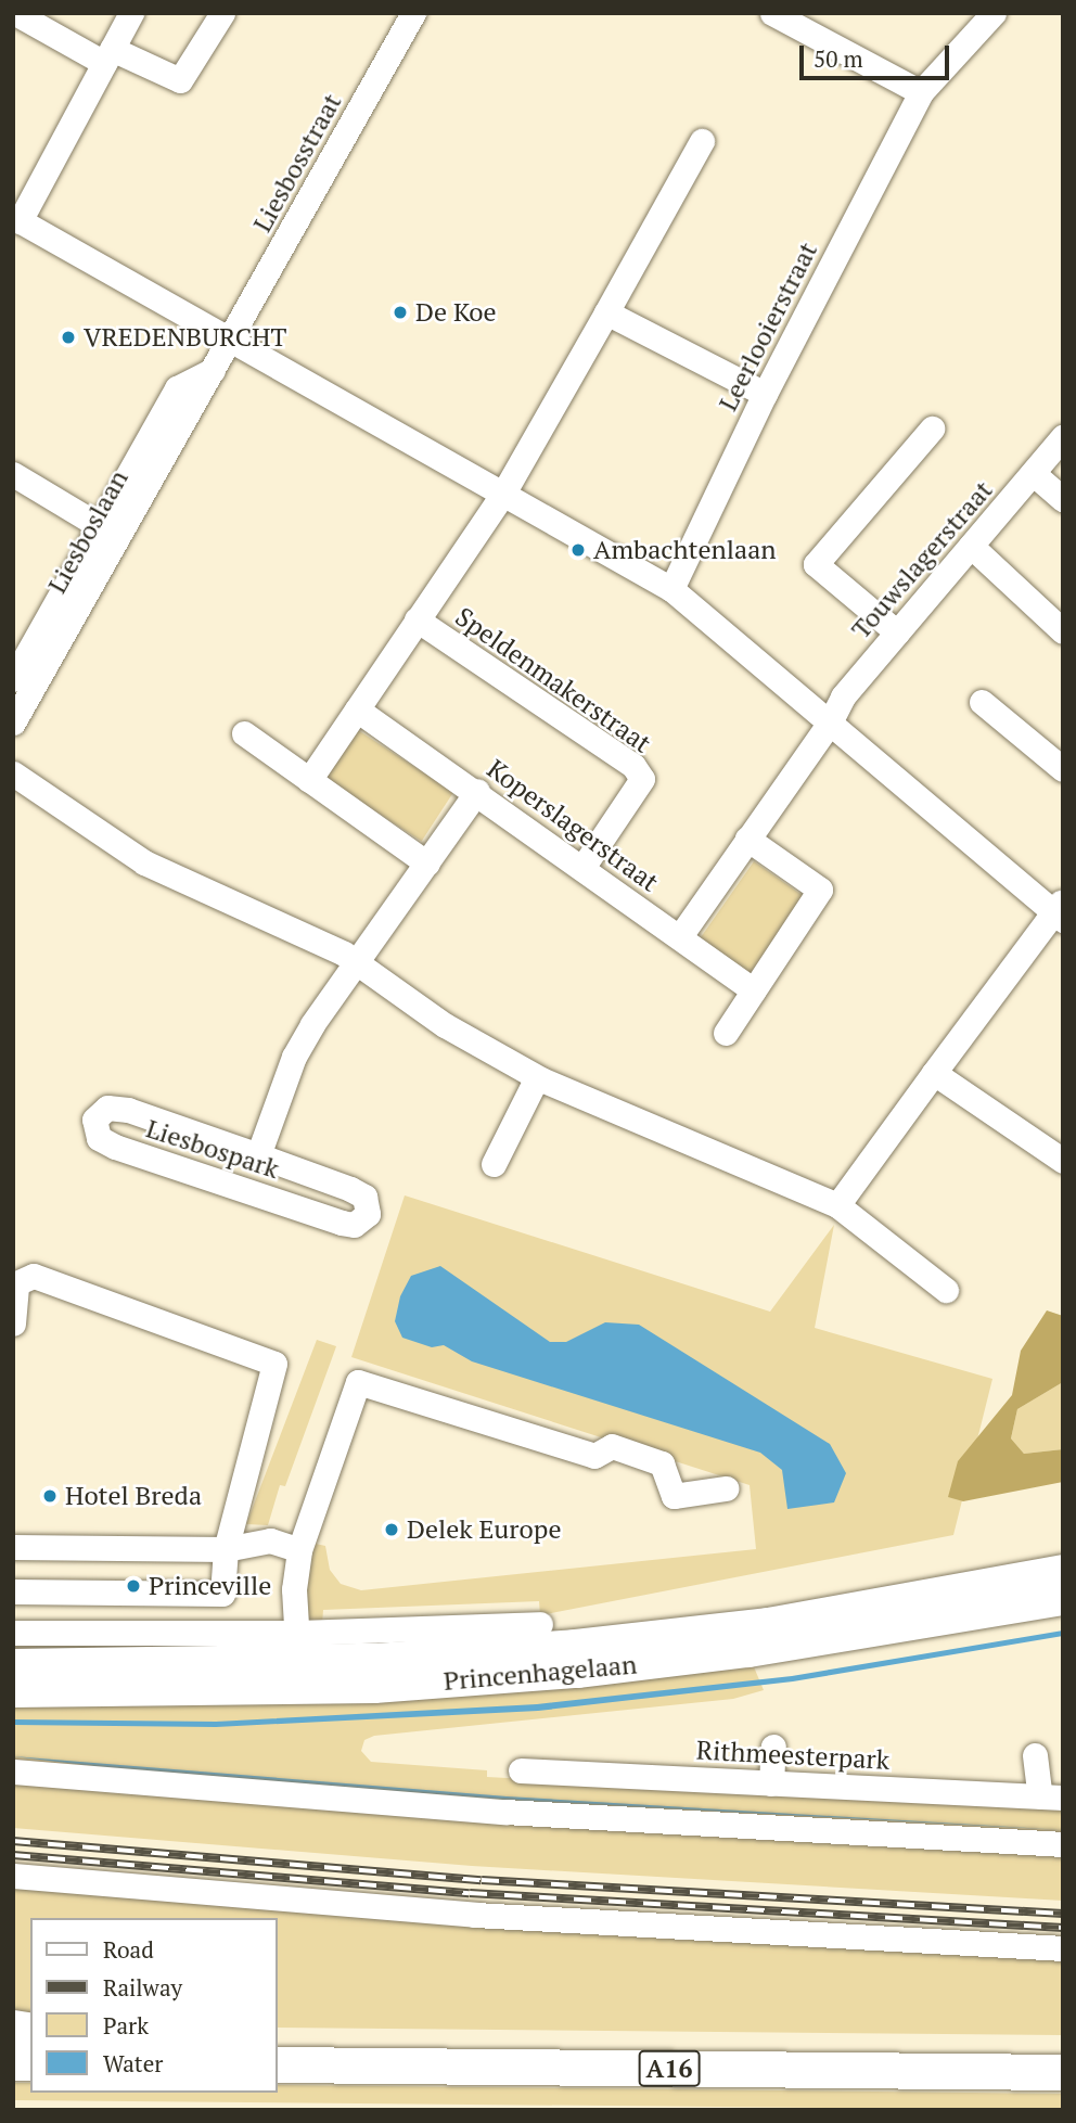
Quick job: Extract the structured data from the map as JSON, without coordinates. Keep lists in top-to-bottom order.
{
  "streets": {
    "highway": ["A16"],
    "main road": ["Princenhagelaan"],
    "street": [
      "Liesbosstraat",
      "Leerlooierstraat",
      "Liesboslaan",
      "Touwslagerstraat",
      "Speldenmakerstraat",
      "Koperslagerstraat",
      "Liesbospark",
      "Rithmeesterpark"
    ]
  },
  "crossings": [
    ["Liesbosstraat", "Liesboslaan"],
    ["Touwslagerstraat", "Koperslagerstraat"],
    ["Speldenmakerstraat", "Koperslagerstraat"],
    ["Koperslagerstraat", "Liesbospark"]
  ],
  "places": [
    "De Koe",
    "VREDENBURCHT",
    "Ambachtenlaan",
    "Hotel Breda",
    "Delek Europe",
    "Princeville"
  ],
  "legend": [
    "Road",
    "Railway",
    "Park",
    "Water"
  ],
  "scale_bar": "50 m"
}
